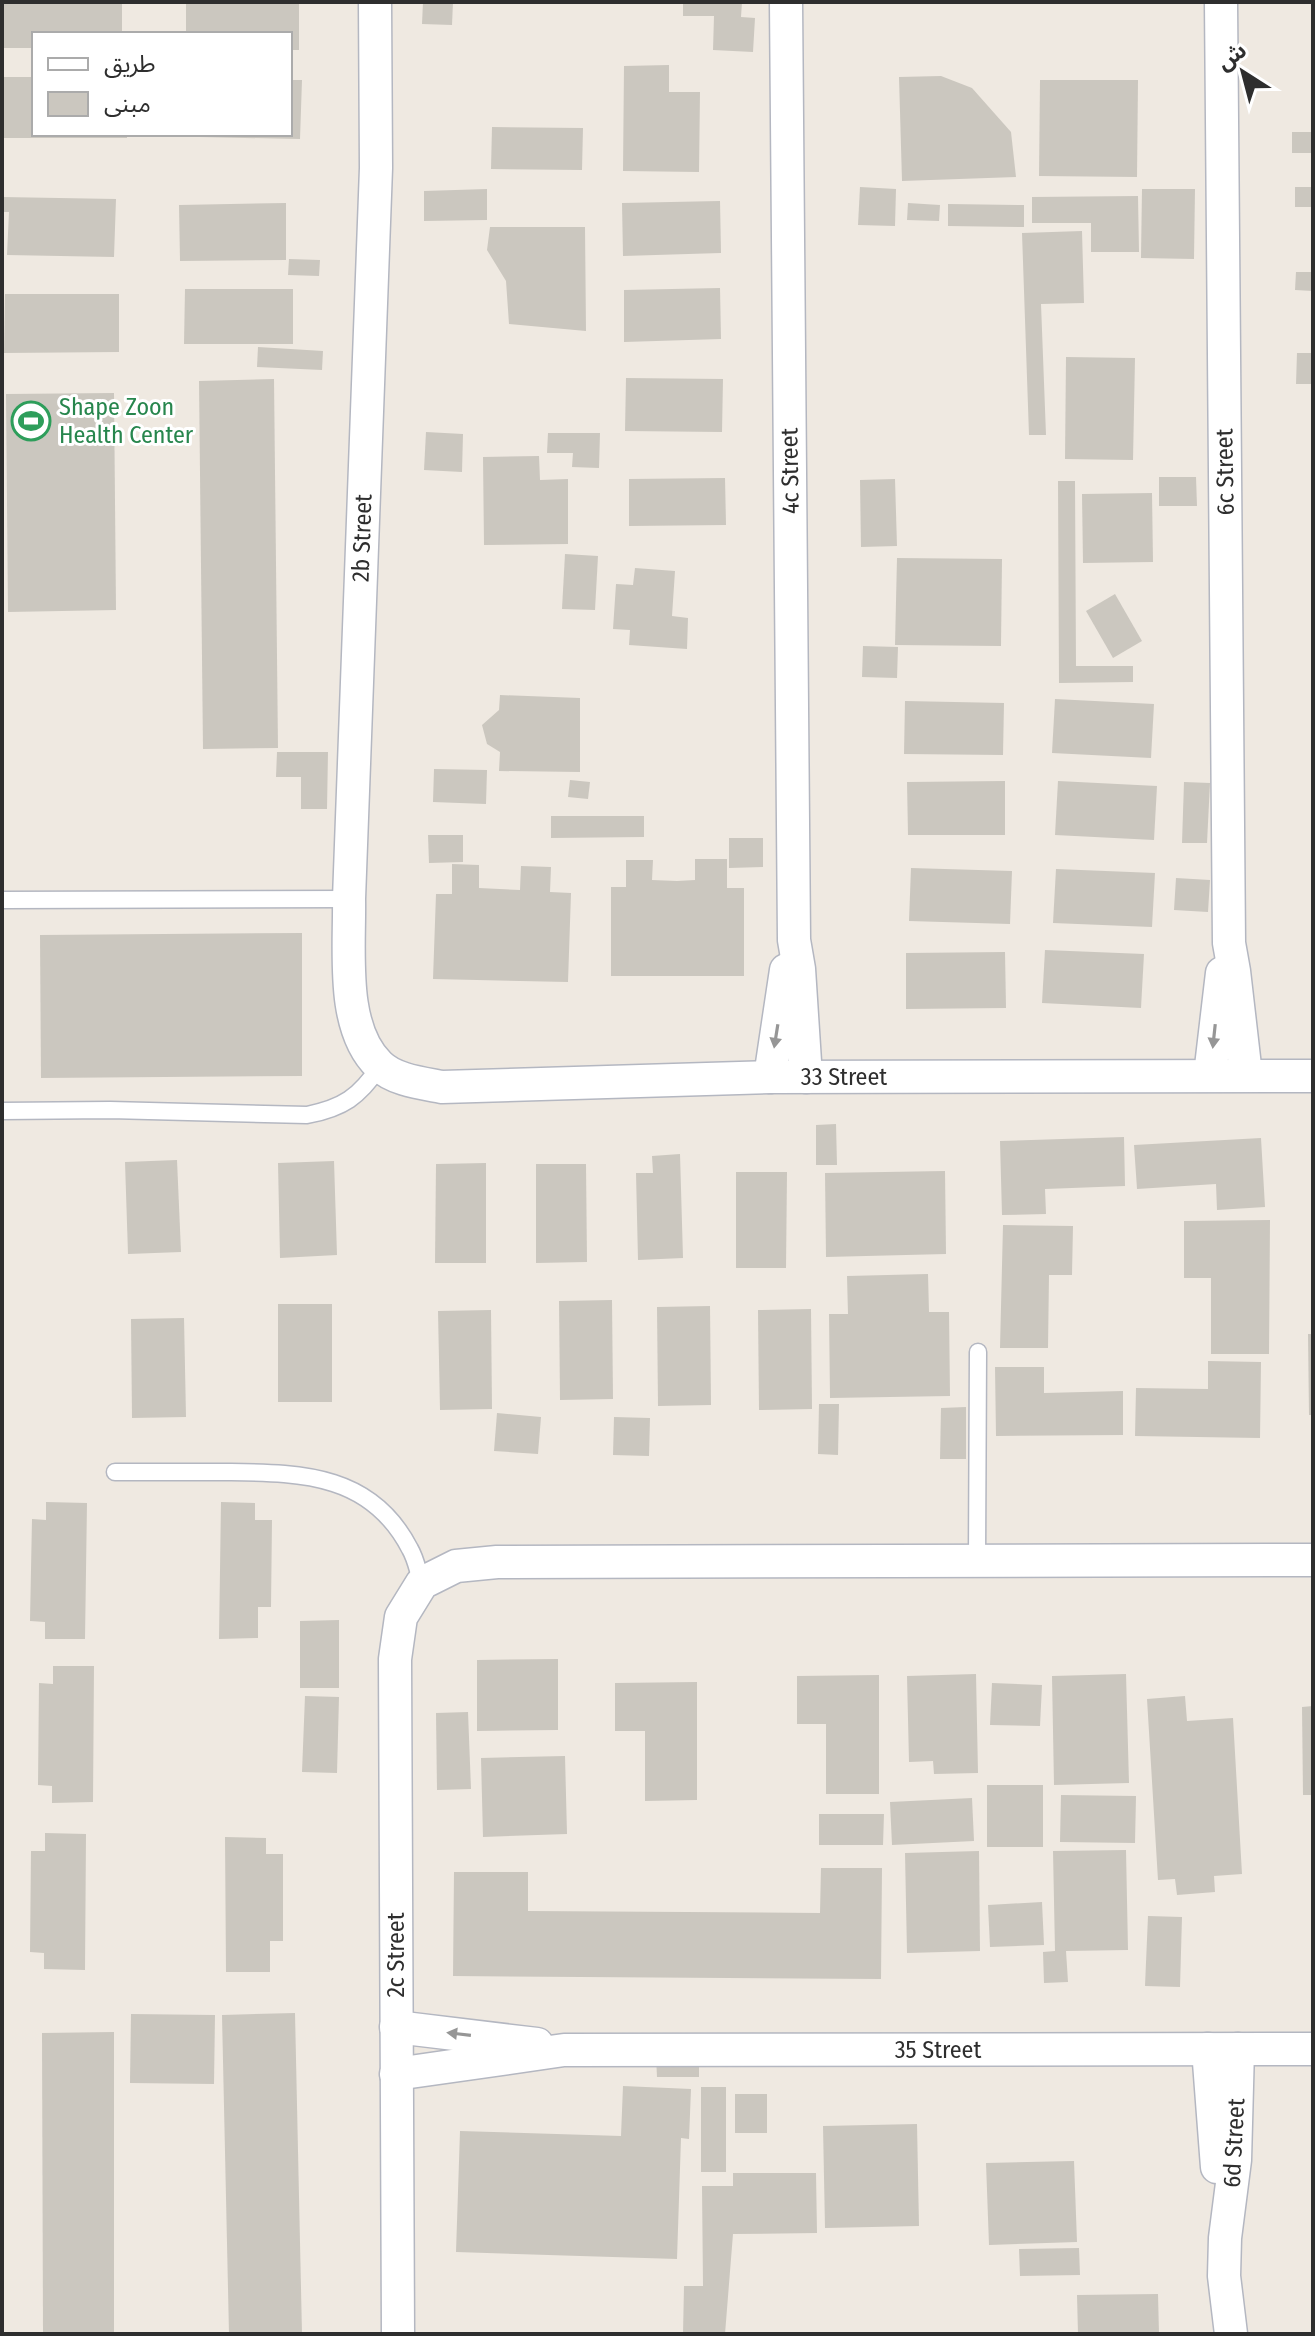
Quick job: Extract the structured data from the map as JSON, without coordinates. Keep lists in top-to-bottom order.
{
  "streets": {
    "street": [
      "4c Street",
      "6c Street",
      "2b Street",
      "33 Street",
      "2c Street",
      "35 Street",
      "6d Street"
    ]
  },
  "crossings": [
    ["4c Street", "33 Street"],
    ["6c Street", "33 Street"],
    ["2b Street", "33 Street"],
    ["2c Street", "35 Street"],
    ["35 Street", "6d Street"]
  ],
  "places": {
    "sports": ["Shape Zoon Health Center"]
  },
  "legend": ["طريق", "مبنى"],
  "north": "top left"
}
